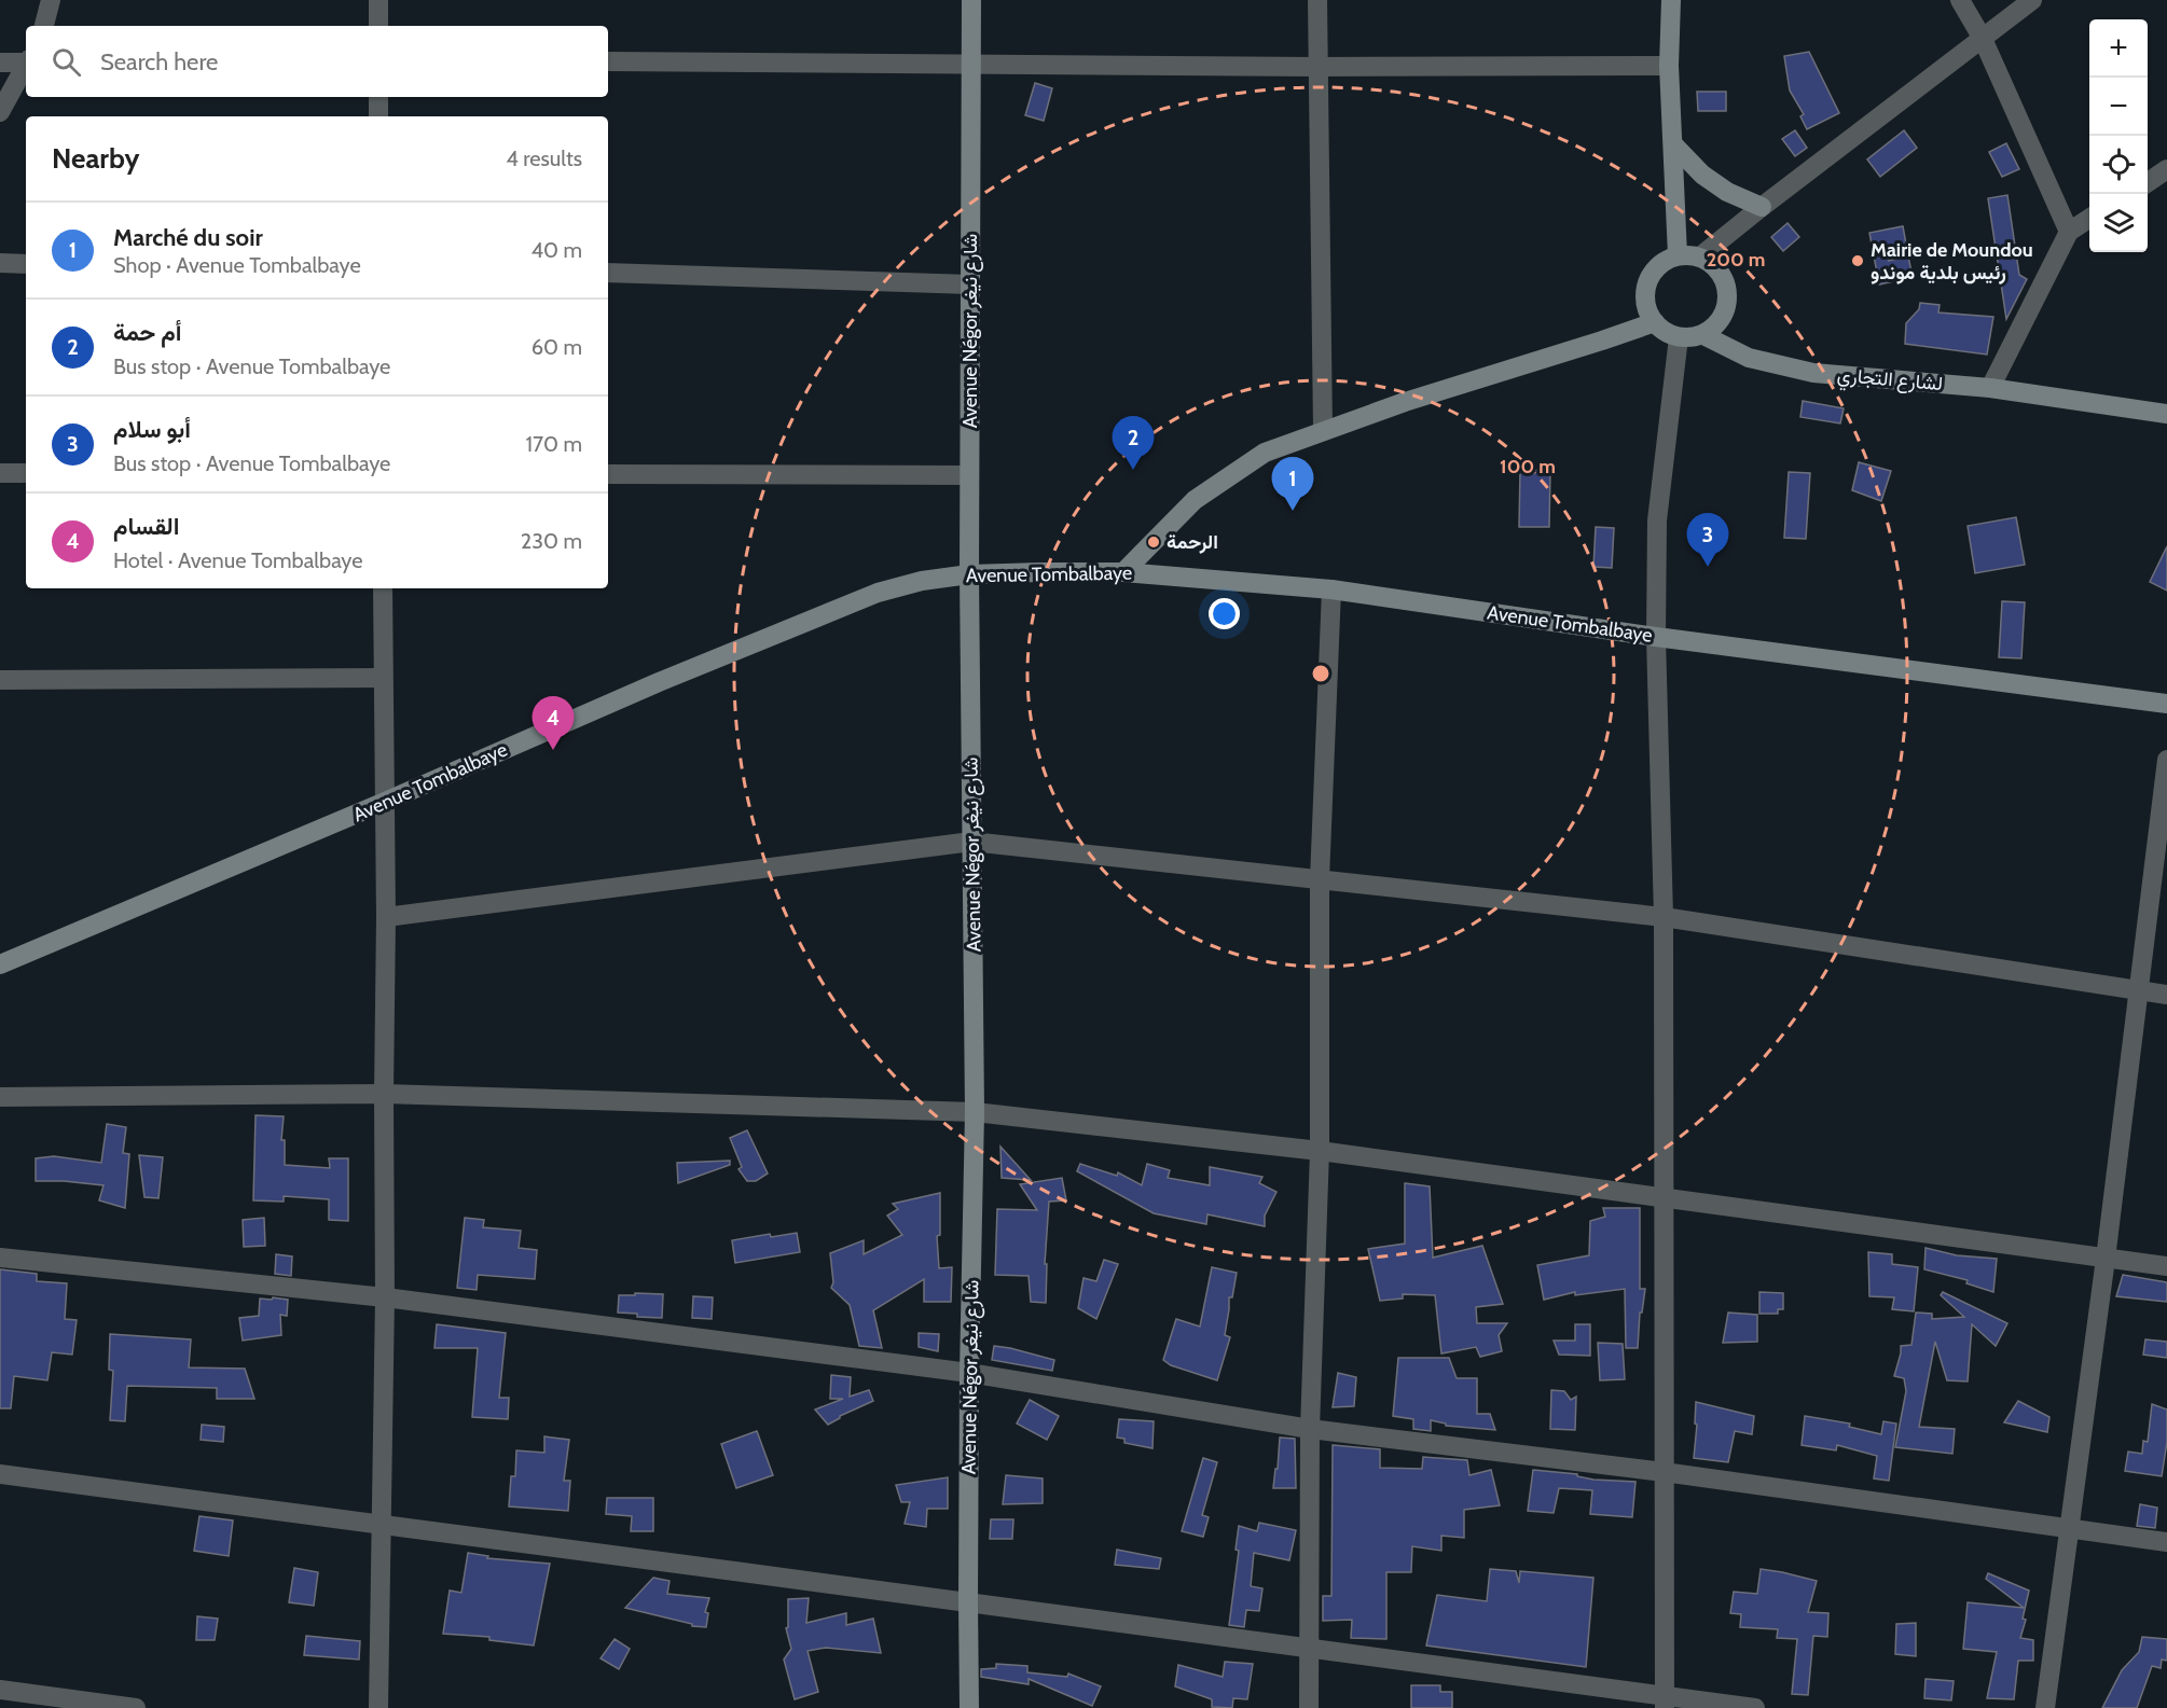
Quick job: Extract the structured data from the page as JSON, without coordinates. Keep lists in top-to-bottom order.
{
  "streets": {
    "main road": ["Avenue Négor شارع نيغر", "لشارع التجاري", "Avenue Tombalbaye"]
  },
  "crossings": [
    ["Avenue Négor شارع نيغر", "Avenue Tombalbaye"]
  ],
  "places": ["Mairie de Moundou رئيس بلدية موندو", "الرحمة"],
  "page": {
    "map_buttons": ["+", "−"],
    "search": "Search here",
    "heading": ["Nearby", "4 results"],
    "list": [
      {
        "mark": "1",
        "name": "Marché du soir",
        "note": "Shop · Avenue Tombalbaye",
        "value": "40 m"
      },
      {
        "mark": "2",
        "name": "أم حمة",
        "note": "Bus stop · Avenue Tombalbaye",
        "value": "60 m"
      },
      {
        "mark": "3",
        "name": "أبو سلام",
        "note": "Bus stop · Avenue Tombalbaye",
        "value": "170 m"
      },
      {
        "mark": "4",
        "name": "القسام",
        "note": "Hotel · Avenue Tombalbaye",
        "value": "230 m"
      }
    ],
    "pins": [
      "2",
      "1",
      "3",
      "4"
    ]
  },
  "rings": ["200 m", "100 m"]
}
